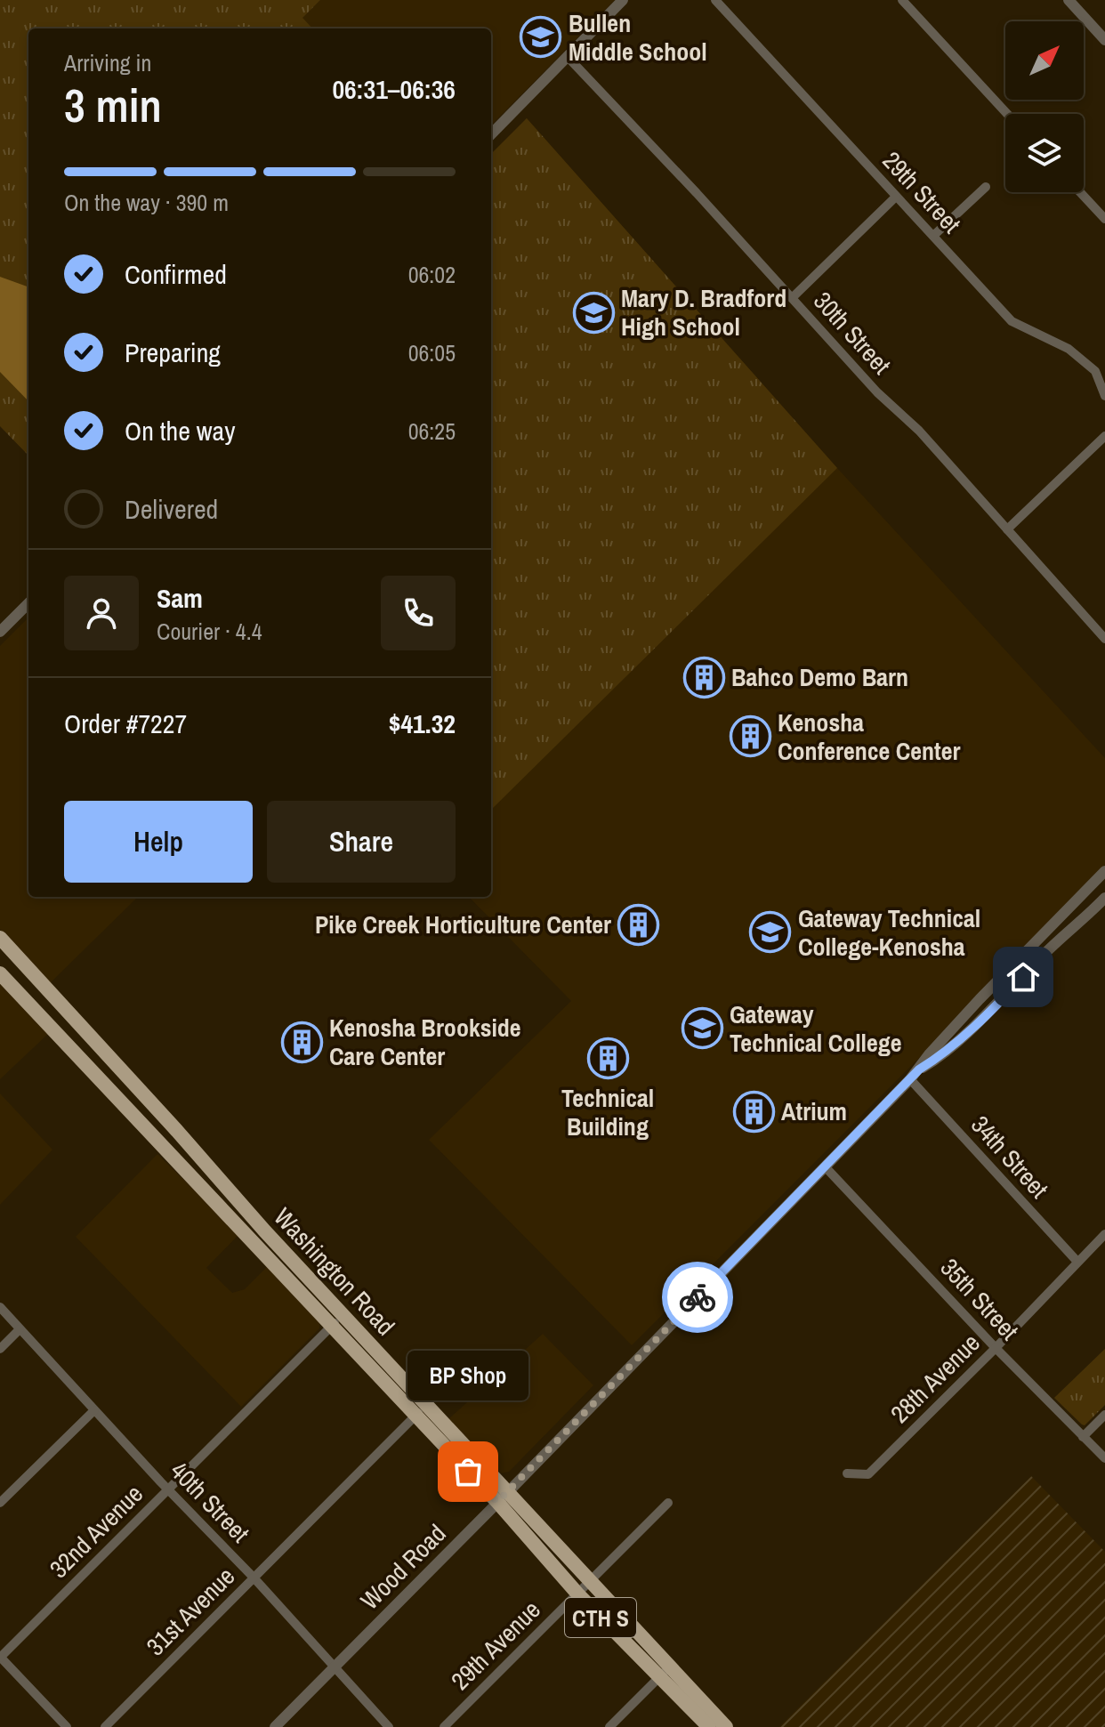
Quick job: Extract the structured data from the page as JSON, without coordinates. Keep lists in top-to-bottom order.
{
  "streets": {
    "main road": ["Washington Road", "CTH S"],
    "street": [
      "29th Street",
      "30th Street",
      "34th Street",
      "35th Street",
      "28th Avenue",
      "40th Street",
      "32nd Avenue",
      "Wood Road",
      "31st Avenue",
      "29th Avenue"
    ]
  },
  "crossings": [
    ["34th Street", "28th Avenue"],
    ["34th Street", "Wood Road"],
    ["Washington Road", "32nd Avenue"],
    ["Washington Road", "Wood Road"],
    ["Washington Road", "31st Avenue"],
    ["Washington Road", "29th Avenue"],
    ["35th Street", "28th Avenue"],
    ["35th Street", "Wood Road"],
    ["40th Street", "32nd Avenue"],
    ["40th Street", "Wood Road"],
    ["40th Street", "31st Avenue"]
  ],
  "places": {
    "school or university": [
      "Bullen Middle School",
      "Mary D. Bradford High School",
      "Gateway Technical College-Kenosha",
      "Gateway Technical College"
    ],
    "building": [
      "Bahco Demo Barn",
      "Kenosha Conference Center",
      "Pike Creek Horticulture Center",
      "Kenosha Brookside Care Center",
      "Technical Building",
      "Atrium"
    ],
    "other": ["BP Shop"]
  },
  "north": "top right",
  "page": {
    "heading": ["3 min", "Arriving in", "06:31–06:36"],
    "panel": [
      "Sam",
      "Courier · 4.4",
      "Order #7227",
      "$41.32"
    ],
    "bar": "On the way · 390 m",
    "list": [
      ["Confirmed", "06:02"],
      ["Preparing", "06:05"],
      ["On the way", "06:25"],
      "Delivered"
    ],
    "buttons": ["Help", "Share"],
    "bubble": "BP Shop"
  }
}
